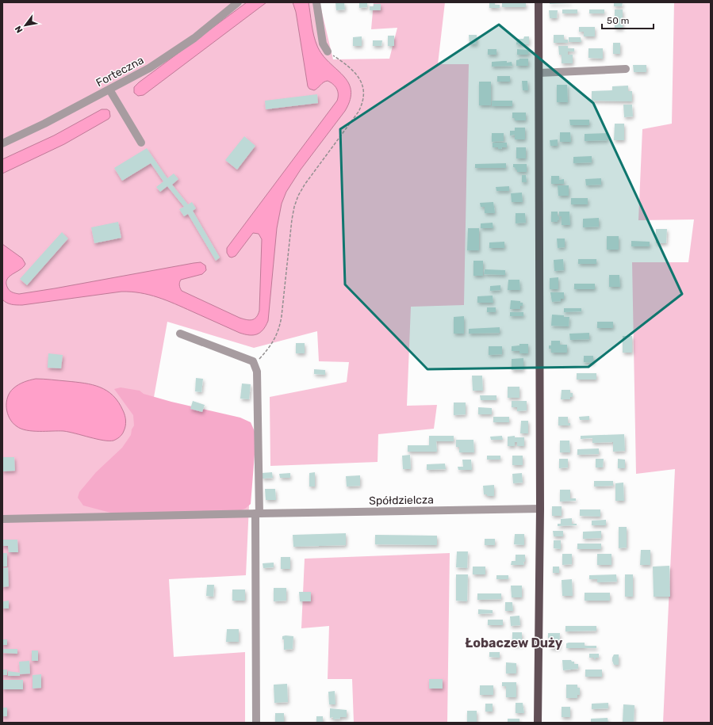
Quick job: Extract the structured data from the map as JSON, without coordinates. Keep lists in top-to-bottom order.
{
  "streets": {
    "street": ["Forteczna", "Spółdzielcza"]
  },
  "districts": ["Łobaczew Duży"],
  "scale_bar": "50 m",
  "north": "bottom left"
}
